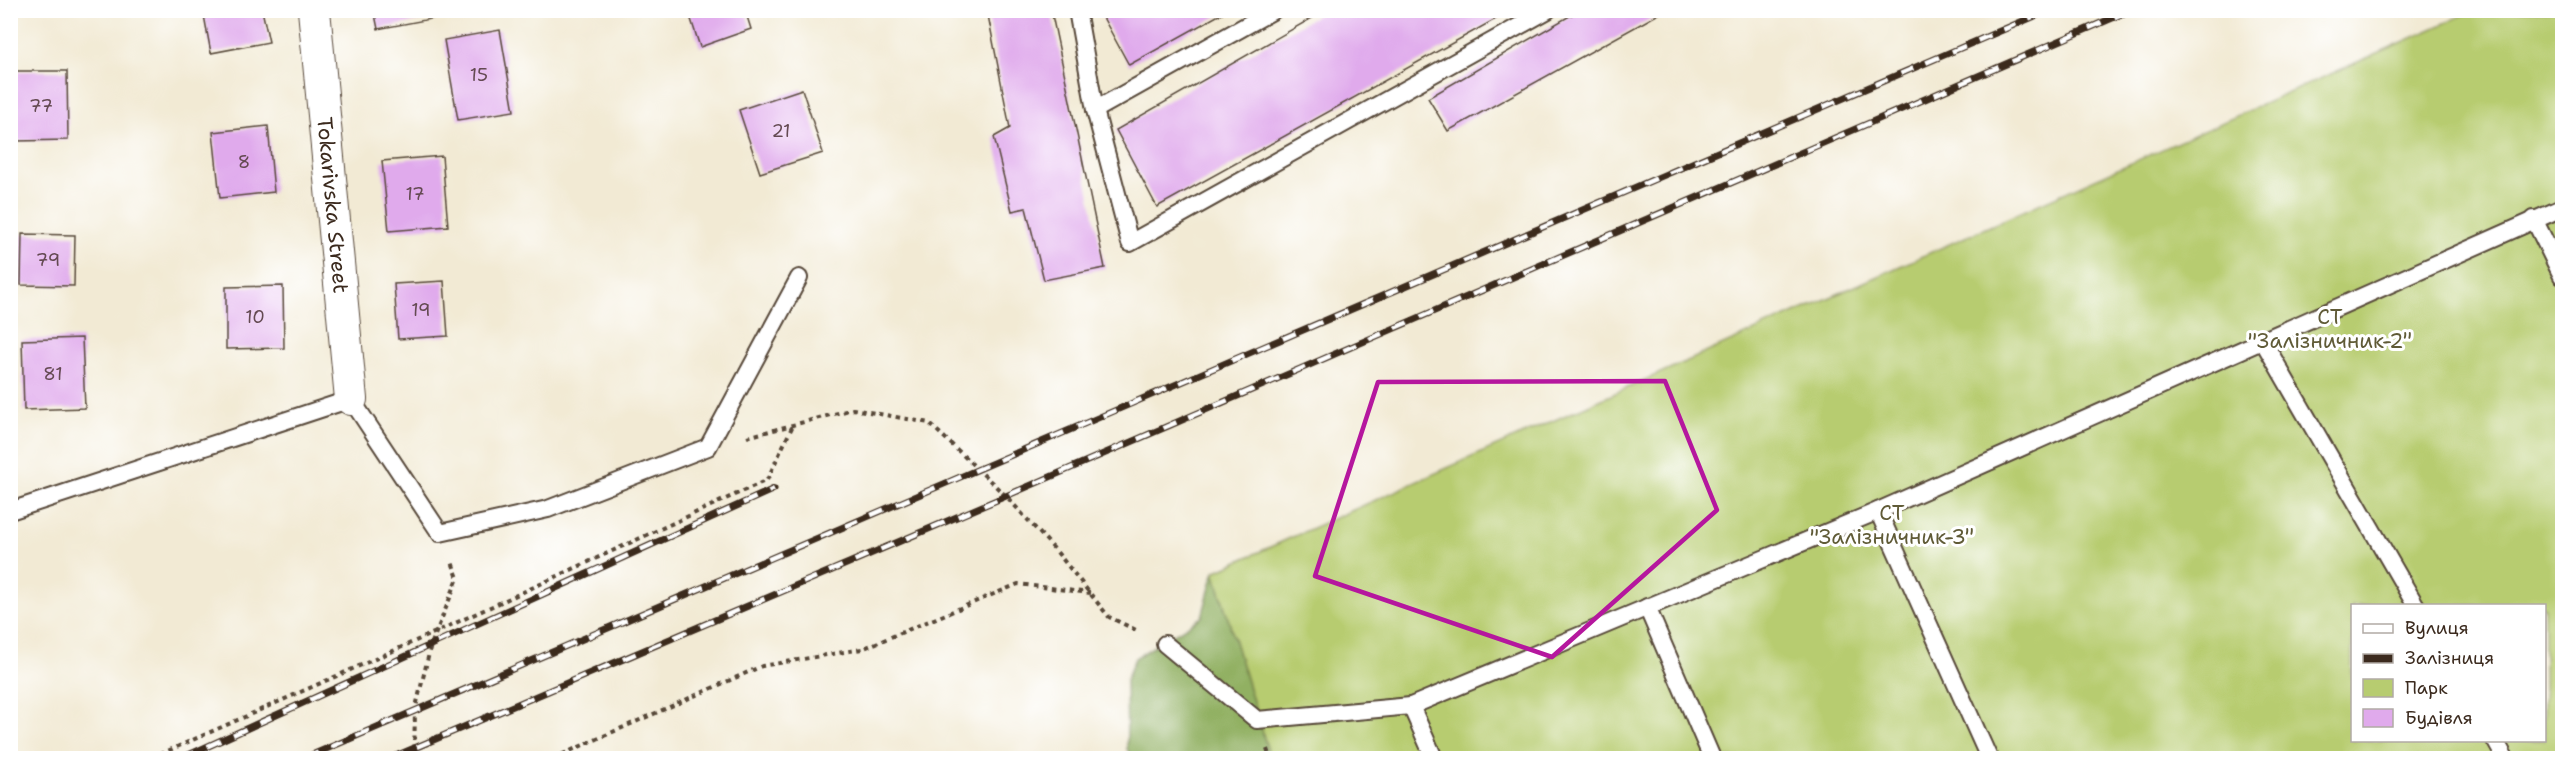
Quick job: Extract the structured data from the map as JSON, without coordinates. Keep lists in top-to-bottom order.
{
  "streets": {
    "street": ["Tokarivska Street"]
  },
  "parks": ["СТ \"Залізничник-2\"", "СТ \"Залізничник-3\""],
  "house_numbers": [
    "15",
    "77",
    "21",
    "8",
    "17",
    "79",
    "19",
    "10",
    "81"
  ],
  "legend": [
    "Вулиця",
    "Залізниця",
    "Парк",
    "Будівля"
  ]
}
